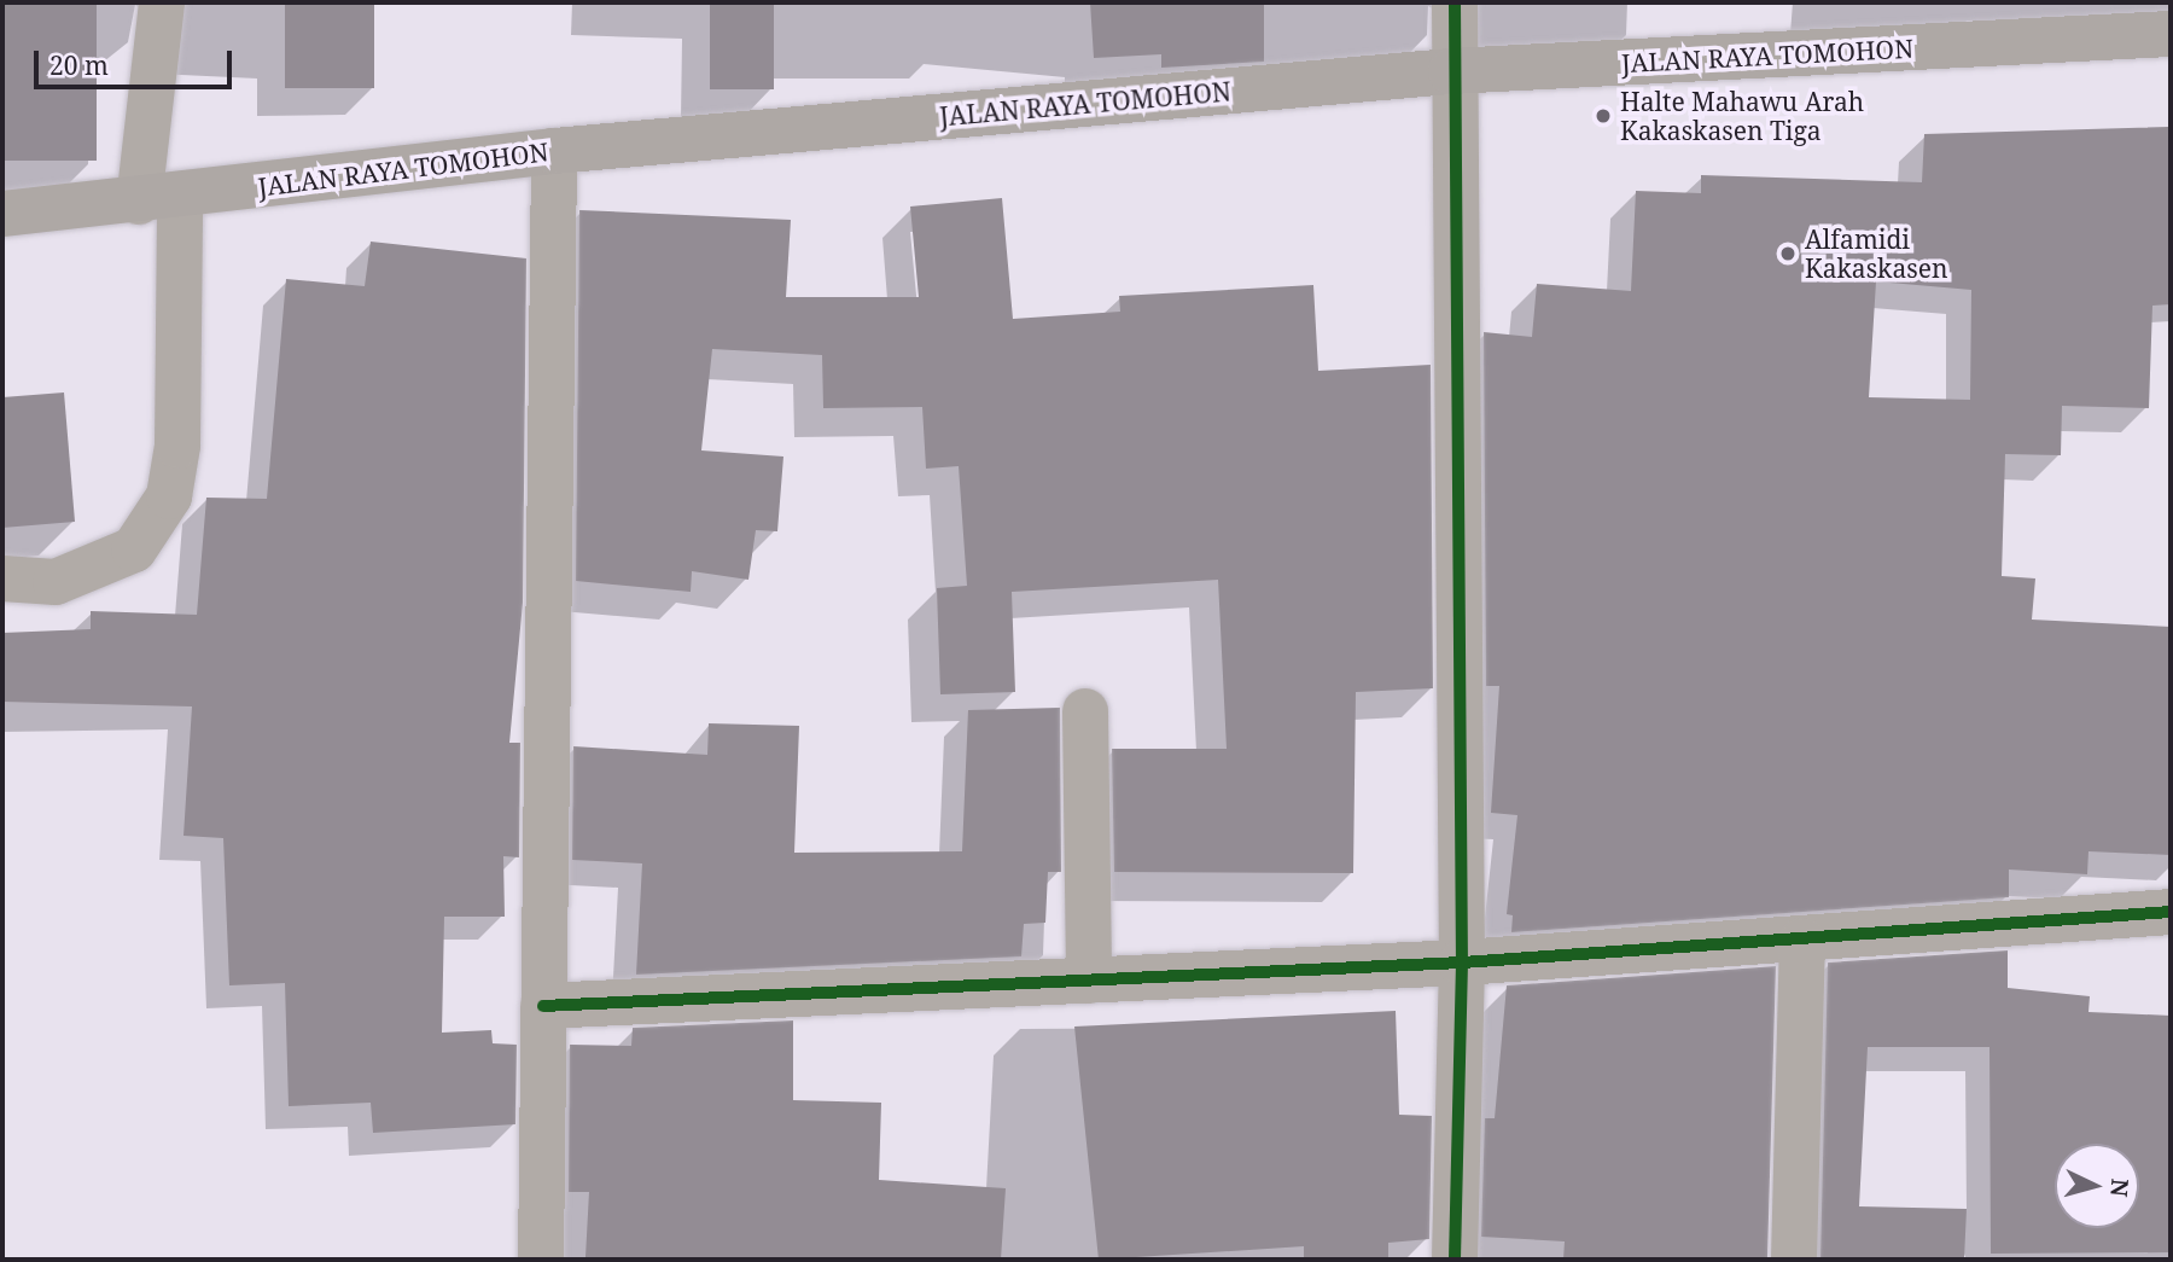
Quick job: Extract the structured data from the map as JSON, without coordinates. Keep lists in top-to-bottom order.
{
  "streets": {
    "highway": ["JALAN RAYA TOMOHON"]
  },
  "places": ["Halte Mahawu Arah Kakaskasen Tiga", "Alfamidi Kakaskasen"],
  "scale_bar": "20 m",
  "north": "right"
}
